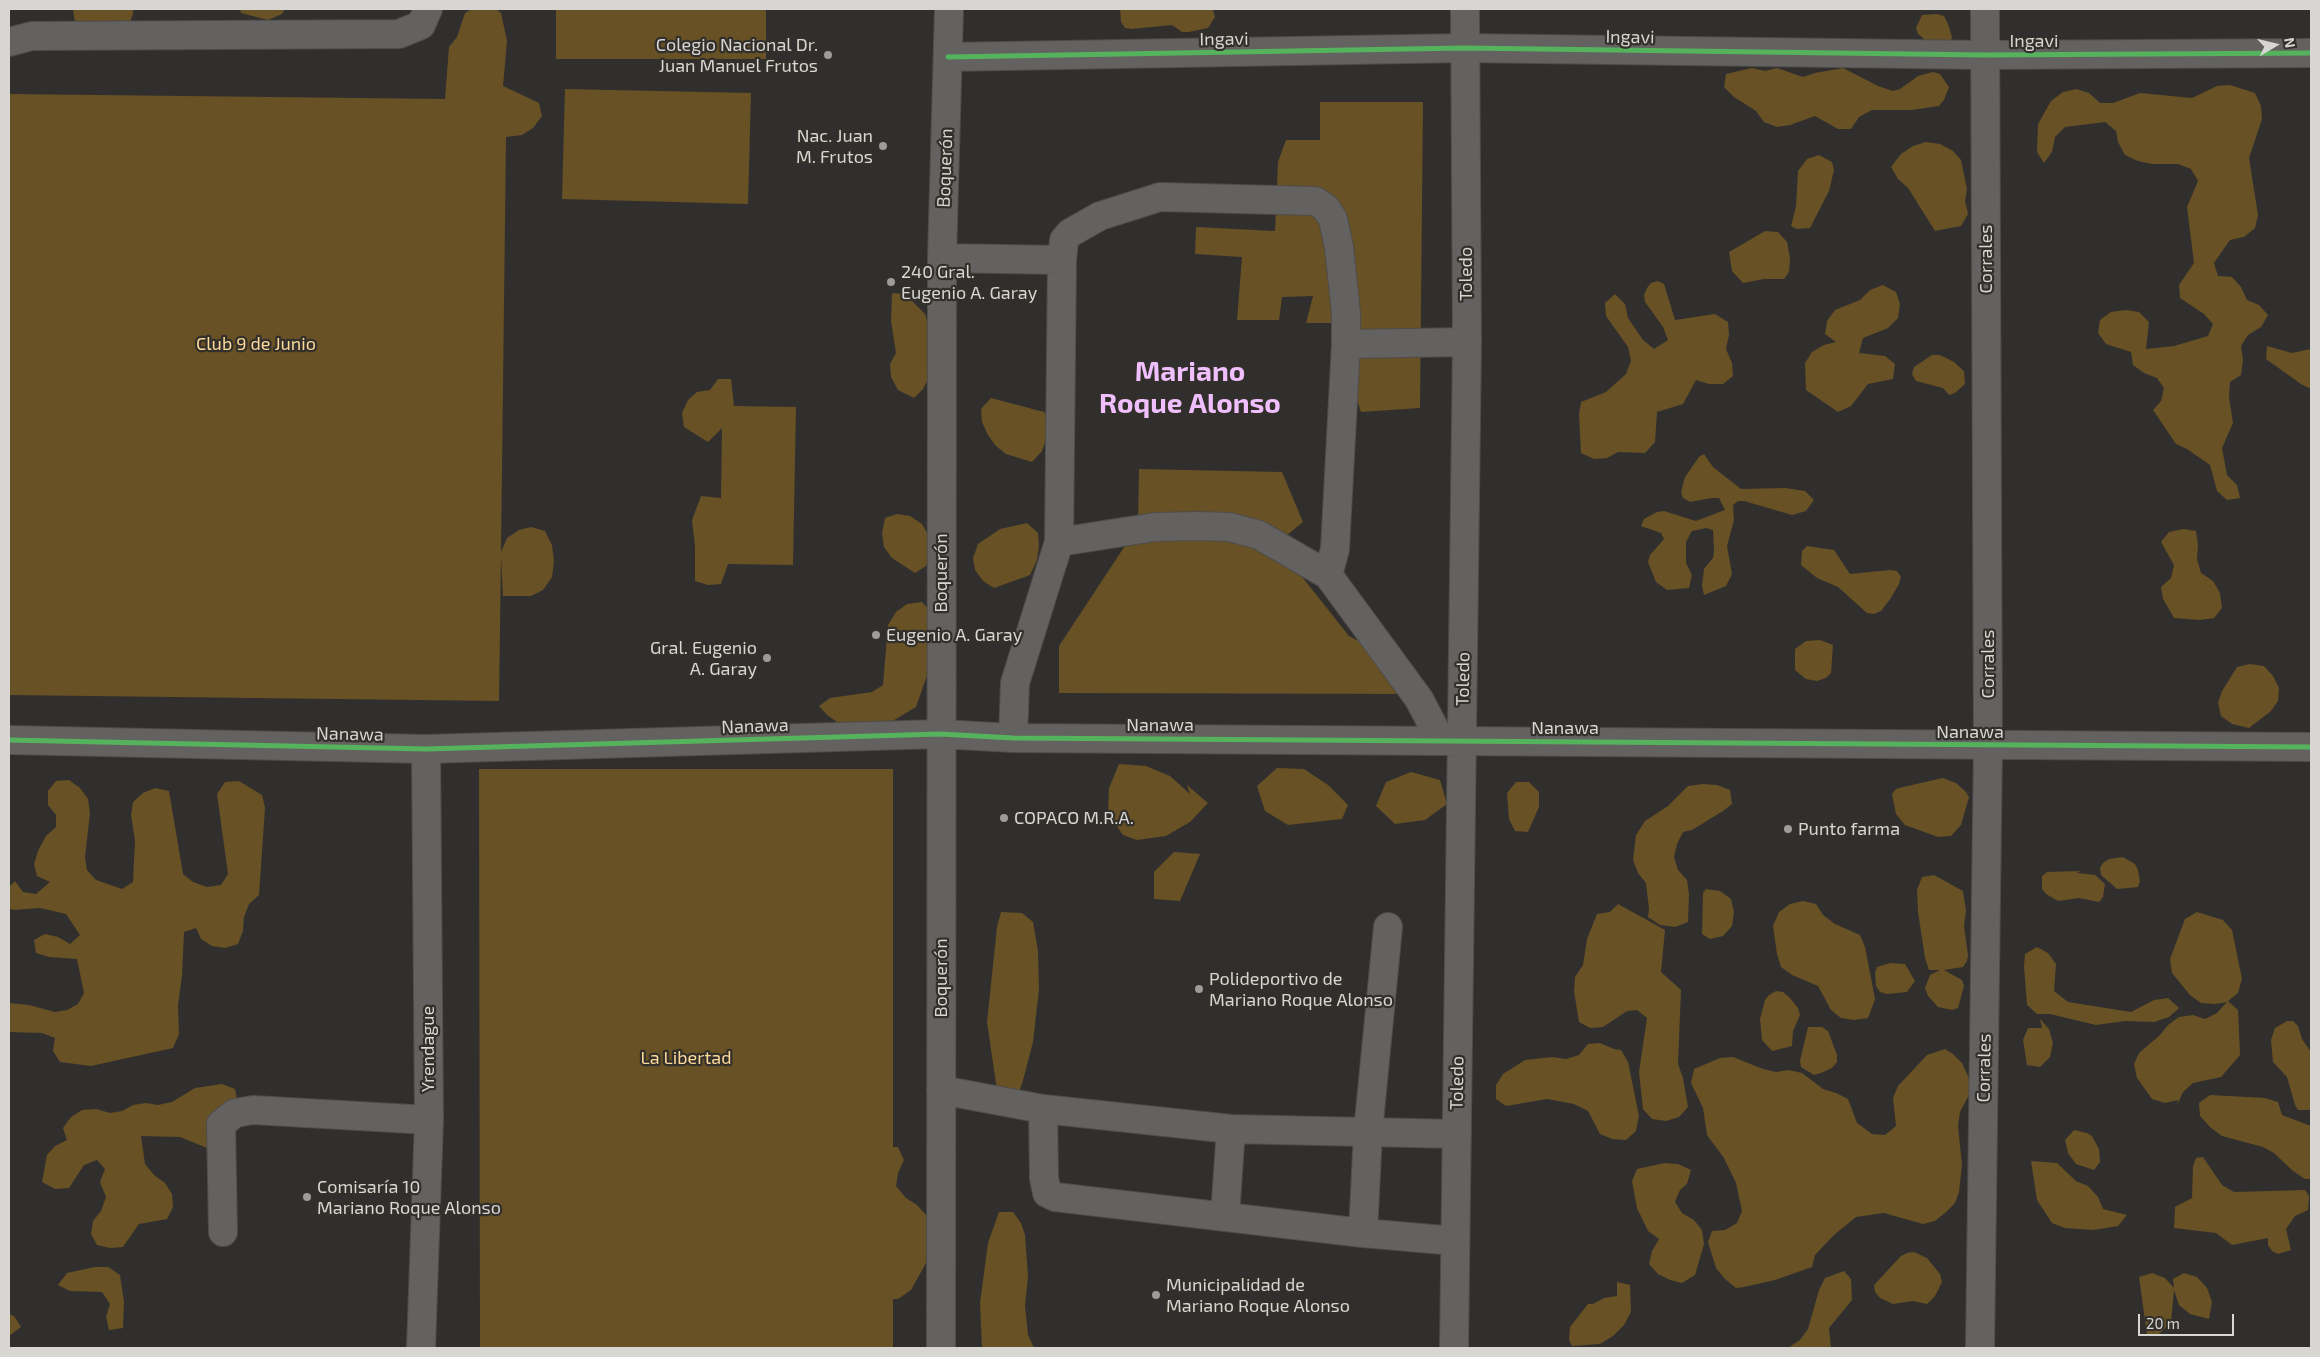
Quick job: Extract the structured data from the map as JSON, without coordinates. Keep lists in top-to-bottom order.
{
  "streets": {
    "street": [
      "Ingavi",
      "Boquerón",
      "Corrales",
      "Toledo",
      "Nanawa",
      "Yrendague"
    ]
  },
  "crossings": [
    ["Ingavi", "Boquerón"],
    ["Ingavi", "Corrales"],
    ["Ingavi", "Toledo"],
    ["Boquerón", "Nanawa"],
    ["Corrales", "Nanawa"],
    ["Toledo", "Nanawa"],
    ["Nanawa", "Yrendague"]
  ],
  "districts": ["Mariano Roque Alonso"],
  "parks": ["Club 9 de Junio", "La Libertad"],
  "places": [
    "Colegio Nacional Dr. Juan Manuel Frutos",
    "Nac. Juan M. Frutos",
    "240 Gral. Eugenio A. Garay",
    "Eugenio A. Garay",
    "Gral. Eugenio A. Garay",
    "COPACO M.R.A.",
    "Punto farma",
    "Polideportivo de Mariano Roque Alonso",
    "Comisaría 10 Mariano Roque Alonso",
    "Municipalidad de Mariano Roque Alonso"
  ],
  "scale_bar": "20 m",
  "north": "right"
}
